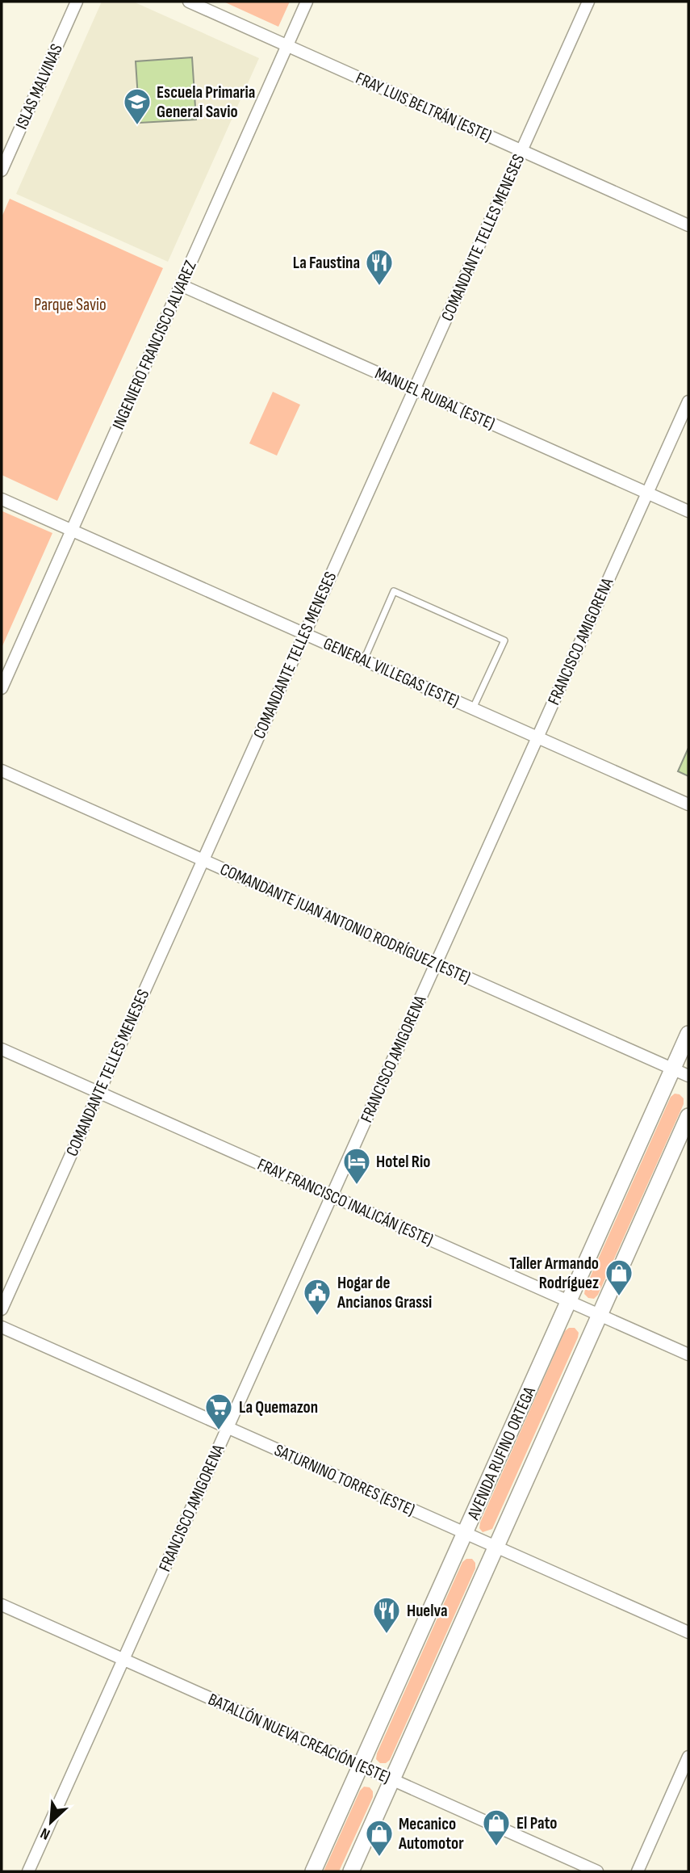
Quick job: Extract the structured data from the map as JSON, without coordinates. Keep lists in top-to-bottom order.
{
  "streets": {
    "main road": ["AVENIDA RUFINO ORTEGA"],
    "street": [
      "ISLAS MALVINAS",
      "FRAY LUIS BELTRÁN (ESTE)",
      "COMANDANTE TELLES MENESES",
      "INGENIERO FRANCISCO ALVAREZ",
      "MANUEL RUIBAL (ESTE)",
      "FRANCISCO AMIGORENA",
      "GENERAL VILLEGAS (ESTE)",
      "COMANDANTE JUAN ANTONIO RODRÍGUEZ (ESTE)",
      "FRAY FRANCISCO INALICÁN (ESTE)",
      "SATURNINO TORRES (ESTE)",
      "BATALLÓN NUEVA CREACIÓN (ESTE)"
    ]
  },
  "crossings": [
    ["FRAY LUIS BELTRÁN (ESTE)", "COMANDANTE TELLES MENESES"],
    ["FRAY LUIS BELTRÁN (ESTE)", "INGENIERO FRANCISCO ALVAREZ"],
    ["COMANDANTE TELLES MENESES", "MANUEL RUIBAL (ESTE)"],
    ["COMANDANTE TELLES MENESES", "GENERAL VILLEGAS (ESTE)"],
    ["COMANDANTE TELLES MENESES", "COMANDANTE JUAN ANTONIO RODRÍGUEZ (ESTE)"],
    ["COMANDANTE TELLES MENESES", "FRAY FRANCISCO INALICÁN (ESTE)"],
    ["INGENIERO FRANCISCO ALVAREZ", "MANUEL RUIBAL (ESTE)"],
    ["INGENIERO FRANCISCO ALVAREZ", "GENERAL VILLEGAS (ESTE)"],
    ["MANUEL RUIBAL (ESTE)", "FRANCISCO AMIGORENA"],
    ["FRANCISCO AMIGORENA", "GENERAL VILLEGAS (ESTE)"],
    ["FRANCISCO AMIGORENA", "COMANDANTE JUAN ANTONIO RODRÍGUEZ (ESTE)"],
    ["FRANCISCO AMIGORENA", "FRAY FRANCISCO INALICÁN (ESTE)"],
    ["FRANCISCO AMIGORENA", "SATURNINO TORRES (ESTE)"],
    ["FRANCISCO AMIGORENA", "BATALLÓN NUEVA CREACIÓN (ESTE)"],
    ["COMANDANTE JUAN ANTONIO RODRÍGUEZ (ESTE)", "AVENIDA RUFINO ORTEGA"],
    ["FRAY FRANCISCO INALICÁN (ESTE)", "AVENIDA RUFINO ORTEGA"],
    ["AVENIDA RUFINO ORTEGA", "SATURNINO TORRES (ESTE)"],
    ["AVENIDA RUFINO ORTEGA", "BATALLÓN NUEVA CREACIÓN (ESTE)"]
  ],
  "parks": ["Parque Savio"],
  "places": {
    "school or university": ["Escuela Primaria General Savio"],
    "restaurant": ["La Faustina", "Huelva"],
    "hotel": ["Hotel Rio"],
    "shop": ["Taller Armando Rodríguez", "El Pato", "Mecanico Automotor"],
    "public building": ["Hogar de Ancianos Grassi"],
    "supermarket": ["La Quemazon"]
  },
  "north": "bottom left"
}
